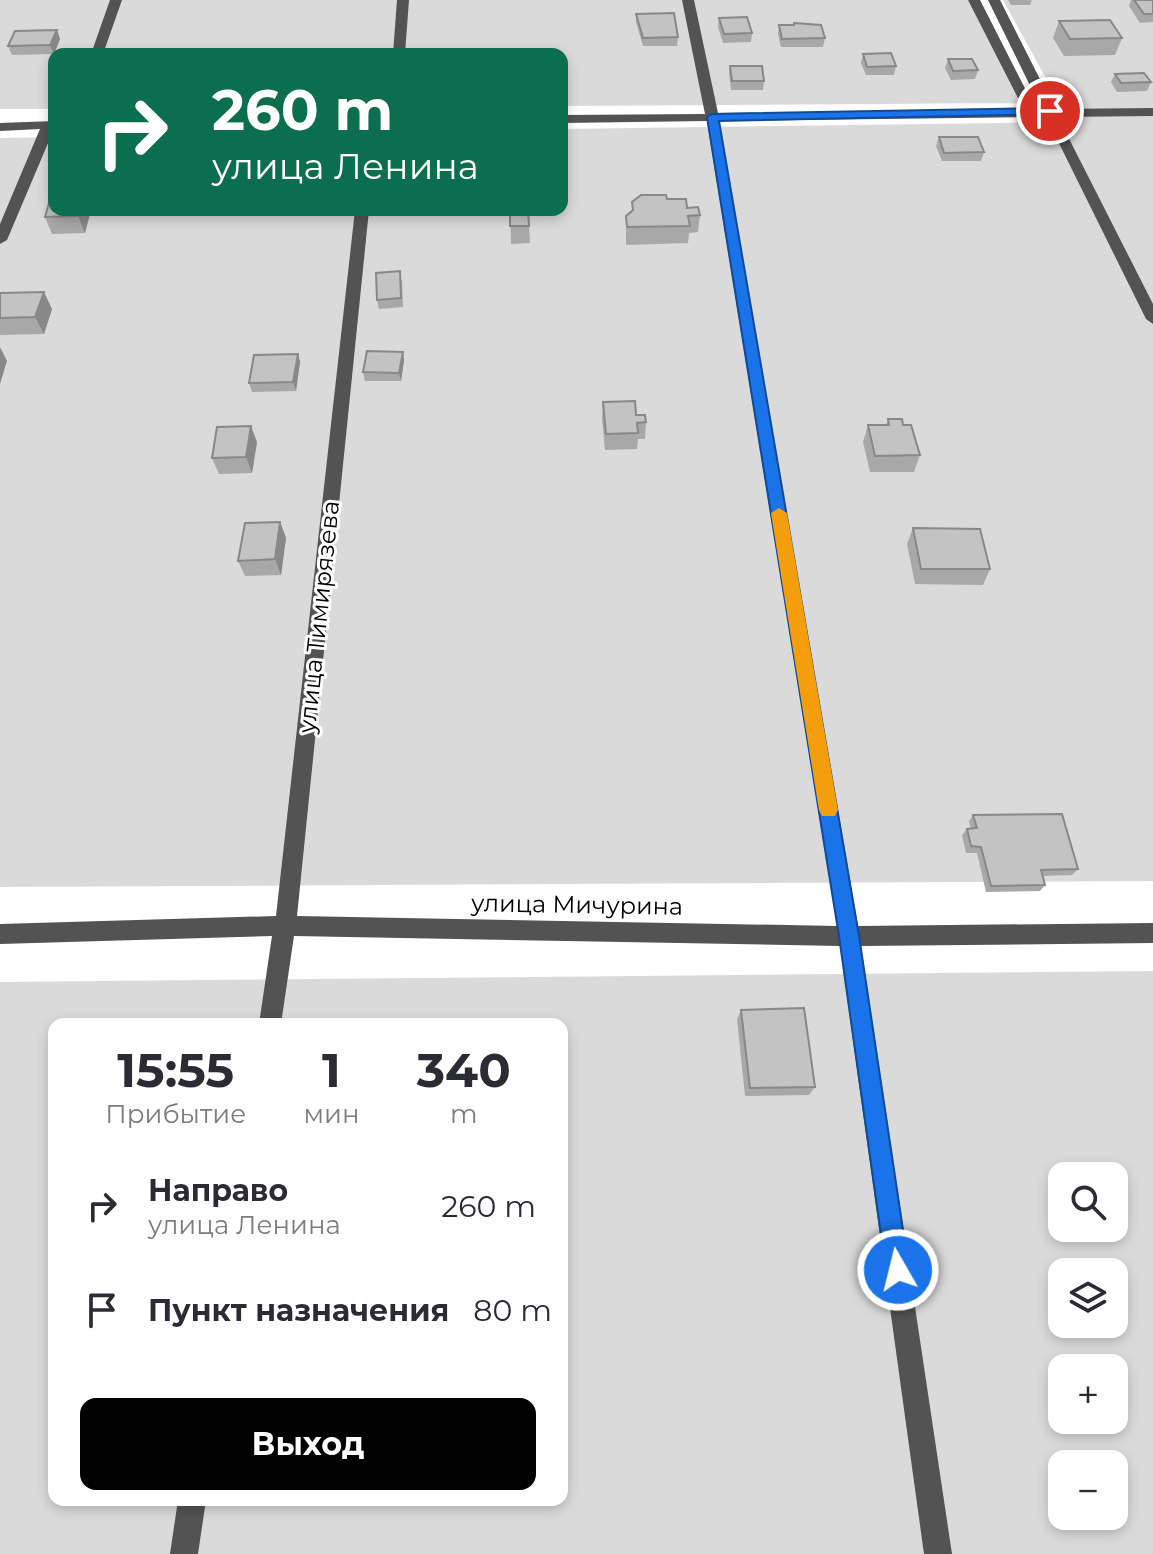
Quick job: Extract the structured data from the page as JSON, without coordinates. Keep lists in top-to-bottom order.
{
  "streets": {
    "street": ["улица Тимирязева", "улица Мичурина"]
  },
  "crossings": [
    ["улица Тимирязева", "улица Мичурина"]
  ],
  "page": {
    "turn": ["260 m", "улица Ленина"],
    "eta": [
      "15:55",
      "Прибытие",
      "1",
      "мин",
      "340",
      "m"
    ],
    "list": [
      {
        "name": "Направо",
        "note": "улица Ленина",
        "value": "260 m"
      },
      {
        "name": "Пункт назначения",
        "value": "80 m"
      }
    ],
    "map_buttons": ["+", "−"],
    "buttons": "Выход"
  }
}
